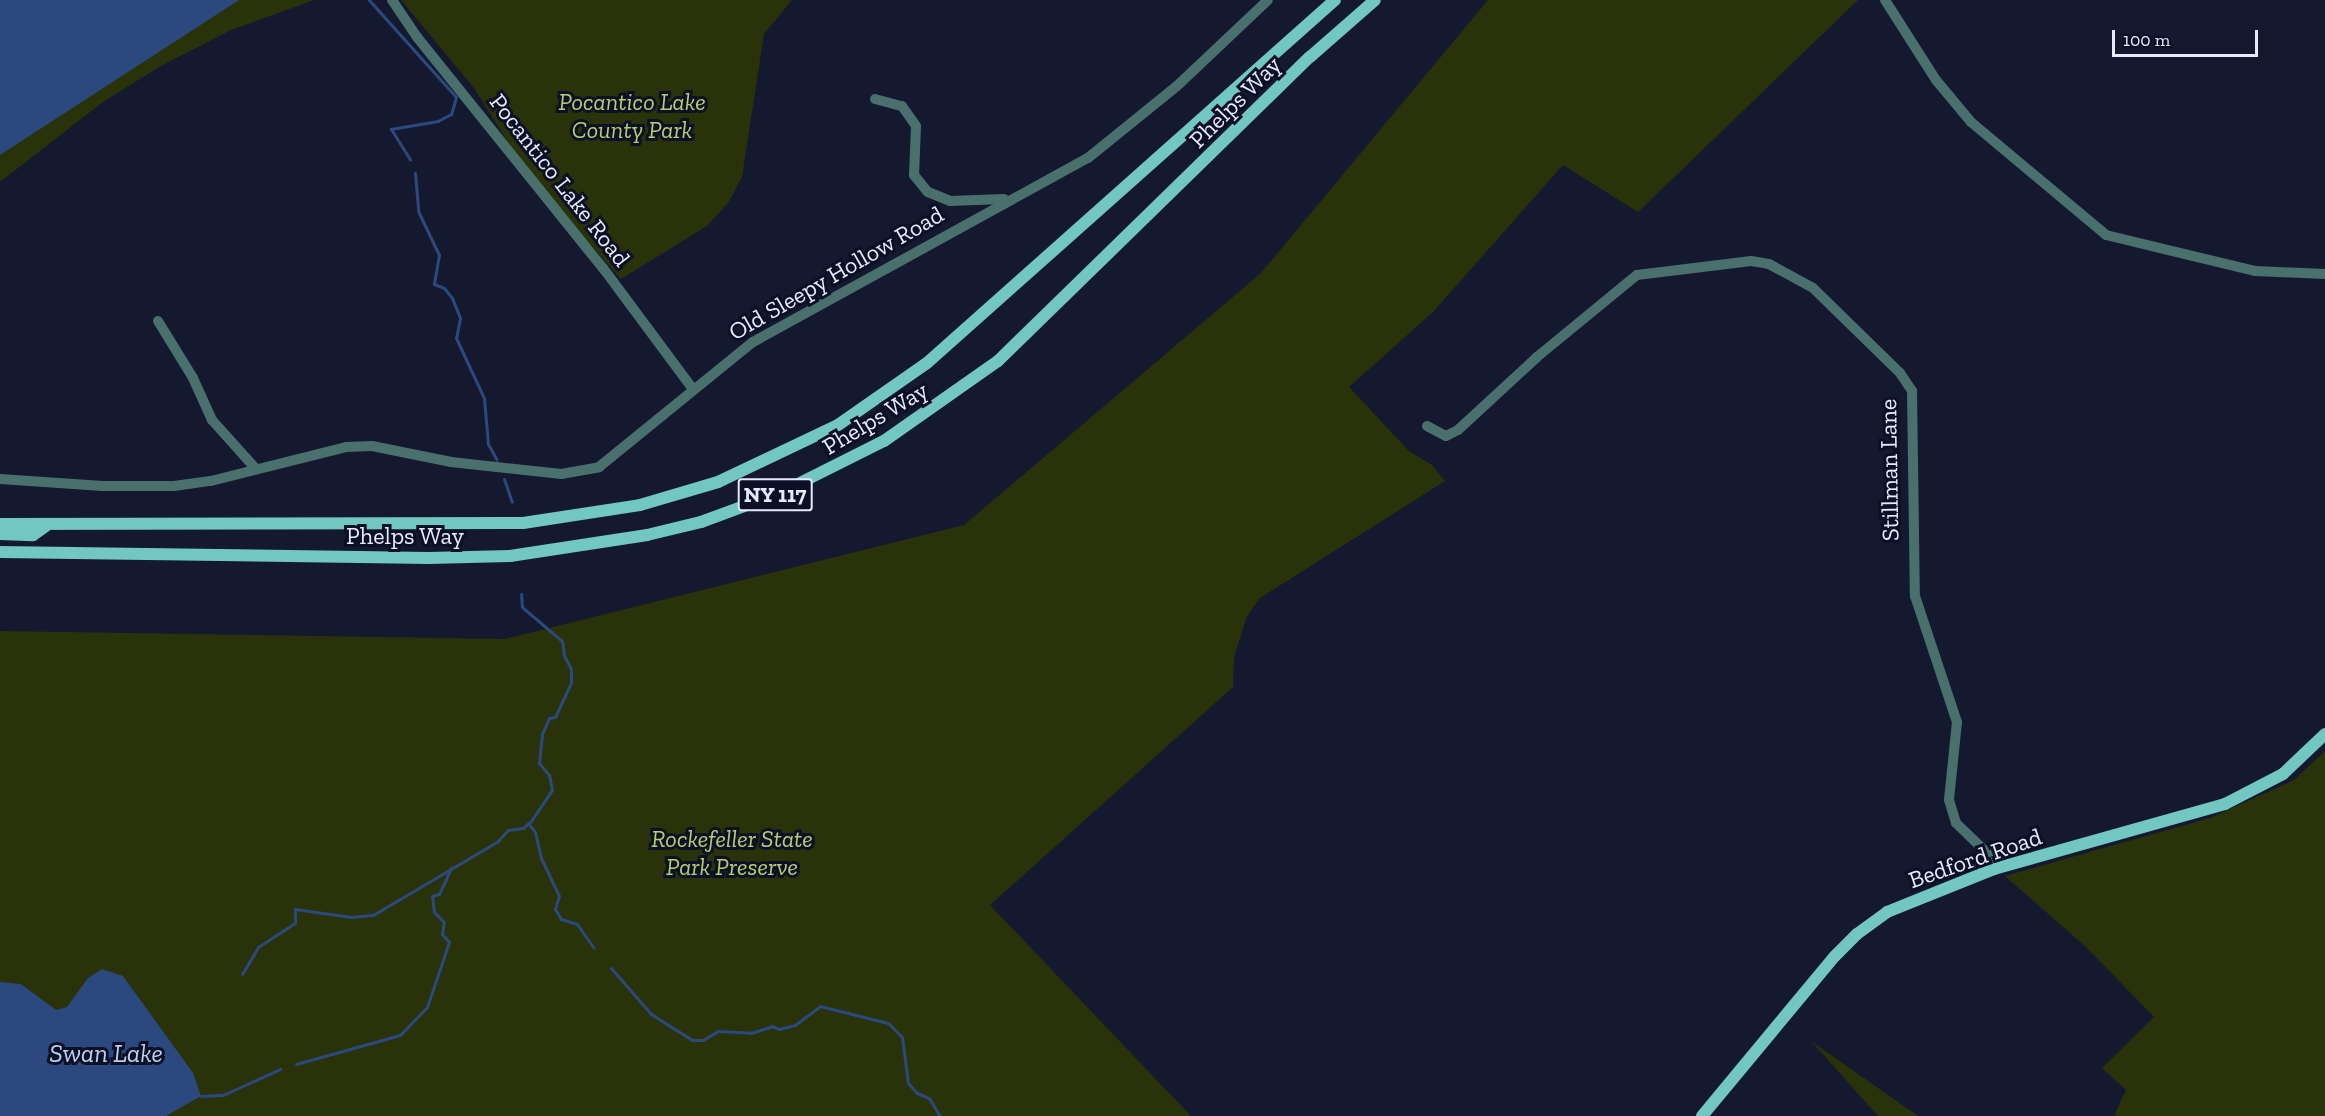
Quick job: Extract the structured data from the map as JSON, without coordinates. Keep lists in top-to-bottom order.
{
  "streets": {
    "main road": ["Phelps Way", "NY 117", "Bedford Road"],
    "street": ["Pocantico Lake Road", "Old Sleepy Hollow Road", "Stillman Lane"]
  },
  "crossings": [
    ["Pocantico Lake Road", "Old Sleepy Hollow Road"],
    ["Stillman Lane", "Bedford Road"]
  ],
  "water": ["Swan Lake"],
  "parks": ["Pocantico Lake County Park", "Rockefeller State Park Preserve"],
  "scale_bar": "100 m"
}
